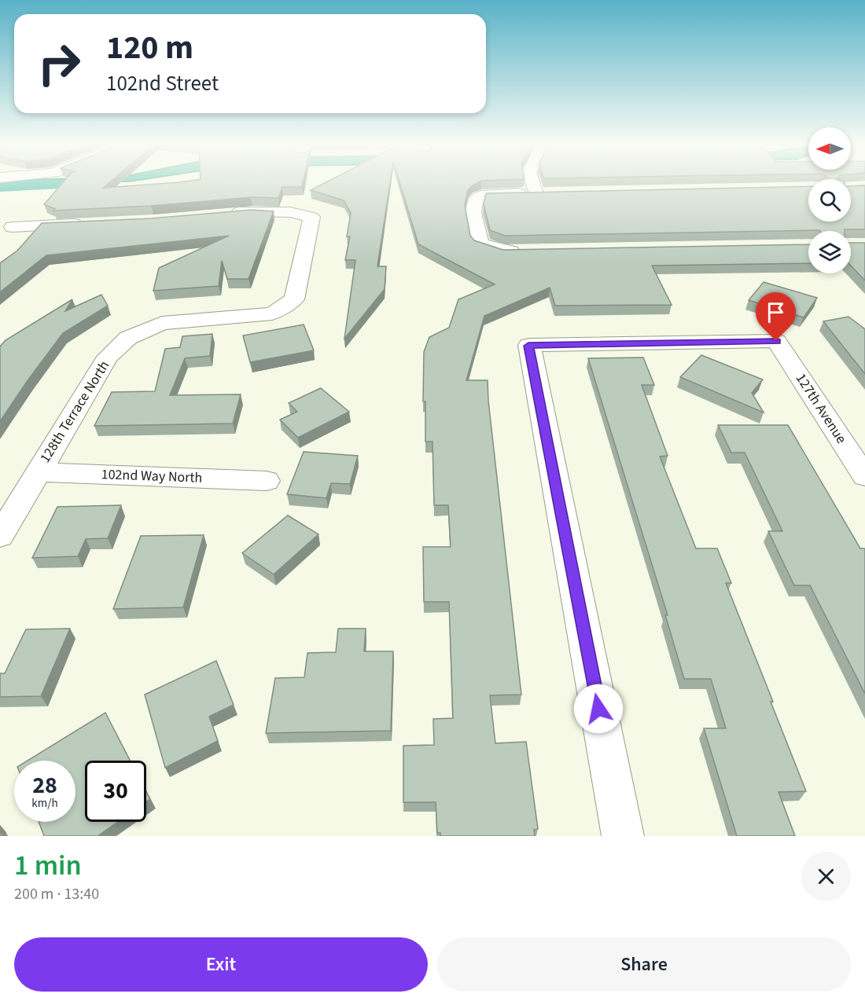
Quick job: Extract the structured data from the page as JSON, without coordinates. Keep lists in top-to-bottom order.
{
  "streets": {
    "street": ["127th Avenue", "128th Terrace North", "102nd Way North"]
  },
  "crossings": [
    ["128th Terrace North", "102nd Way North"]
  ],
  "north": "left",
  "page": {
    "turn": ["120 m", "102nd Street"],
    "speed": "28 km/h",
    "limit": "30",
    "heading": ["1 min", "200 m · 13:40"],
    "buttons": ["Exit", "Share"]
  }
}
